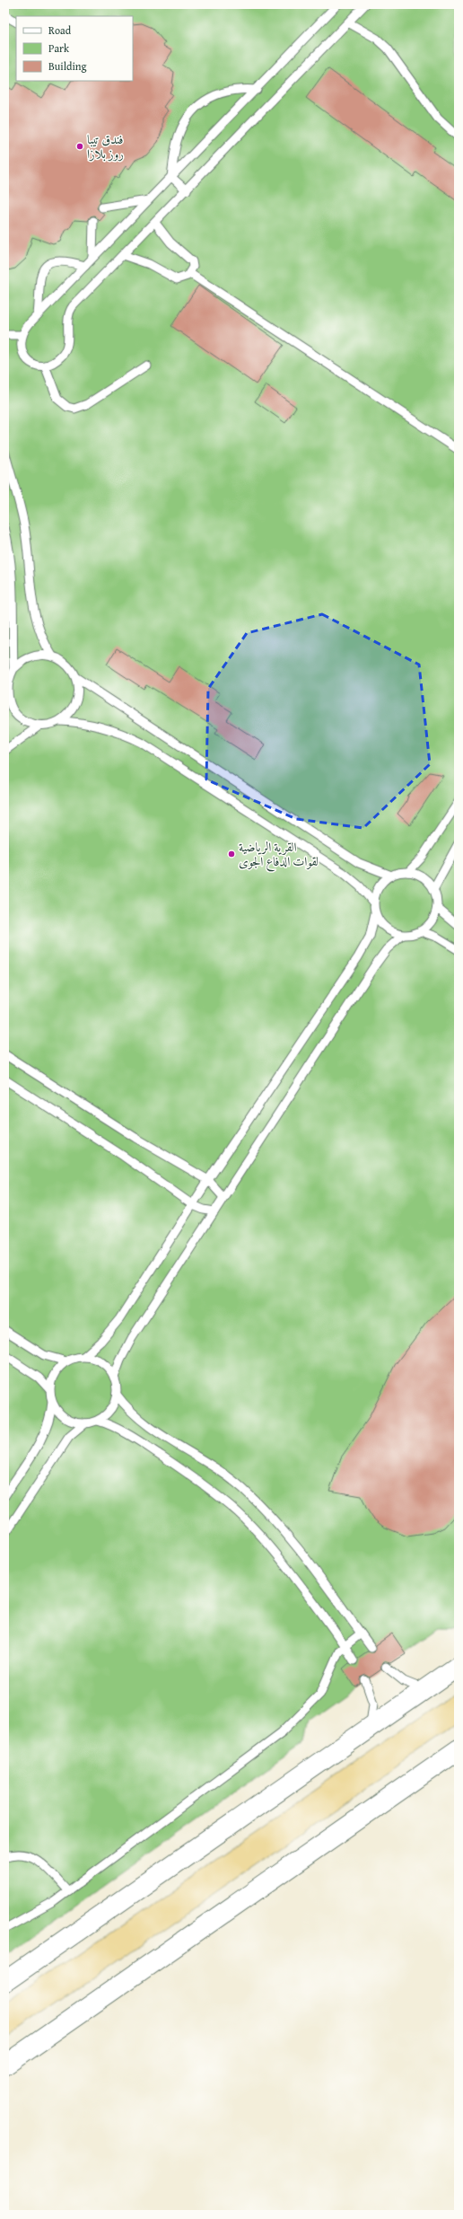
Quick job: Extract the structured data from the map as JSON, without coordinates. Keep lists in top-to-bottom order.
{
  "places": ["فندق تيبا روز بلازا", "القرية الرياضية لقوات الدفاع الجوى"],
  "legend": ["Road", "Park", "Building"]
}
